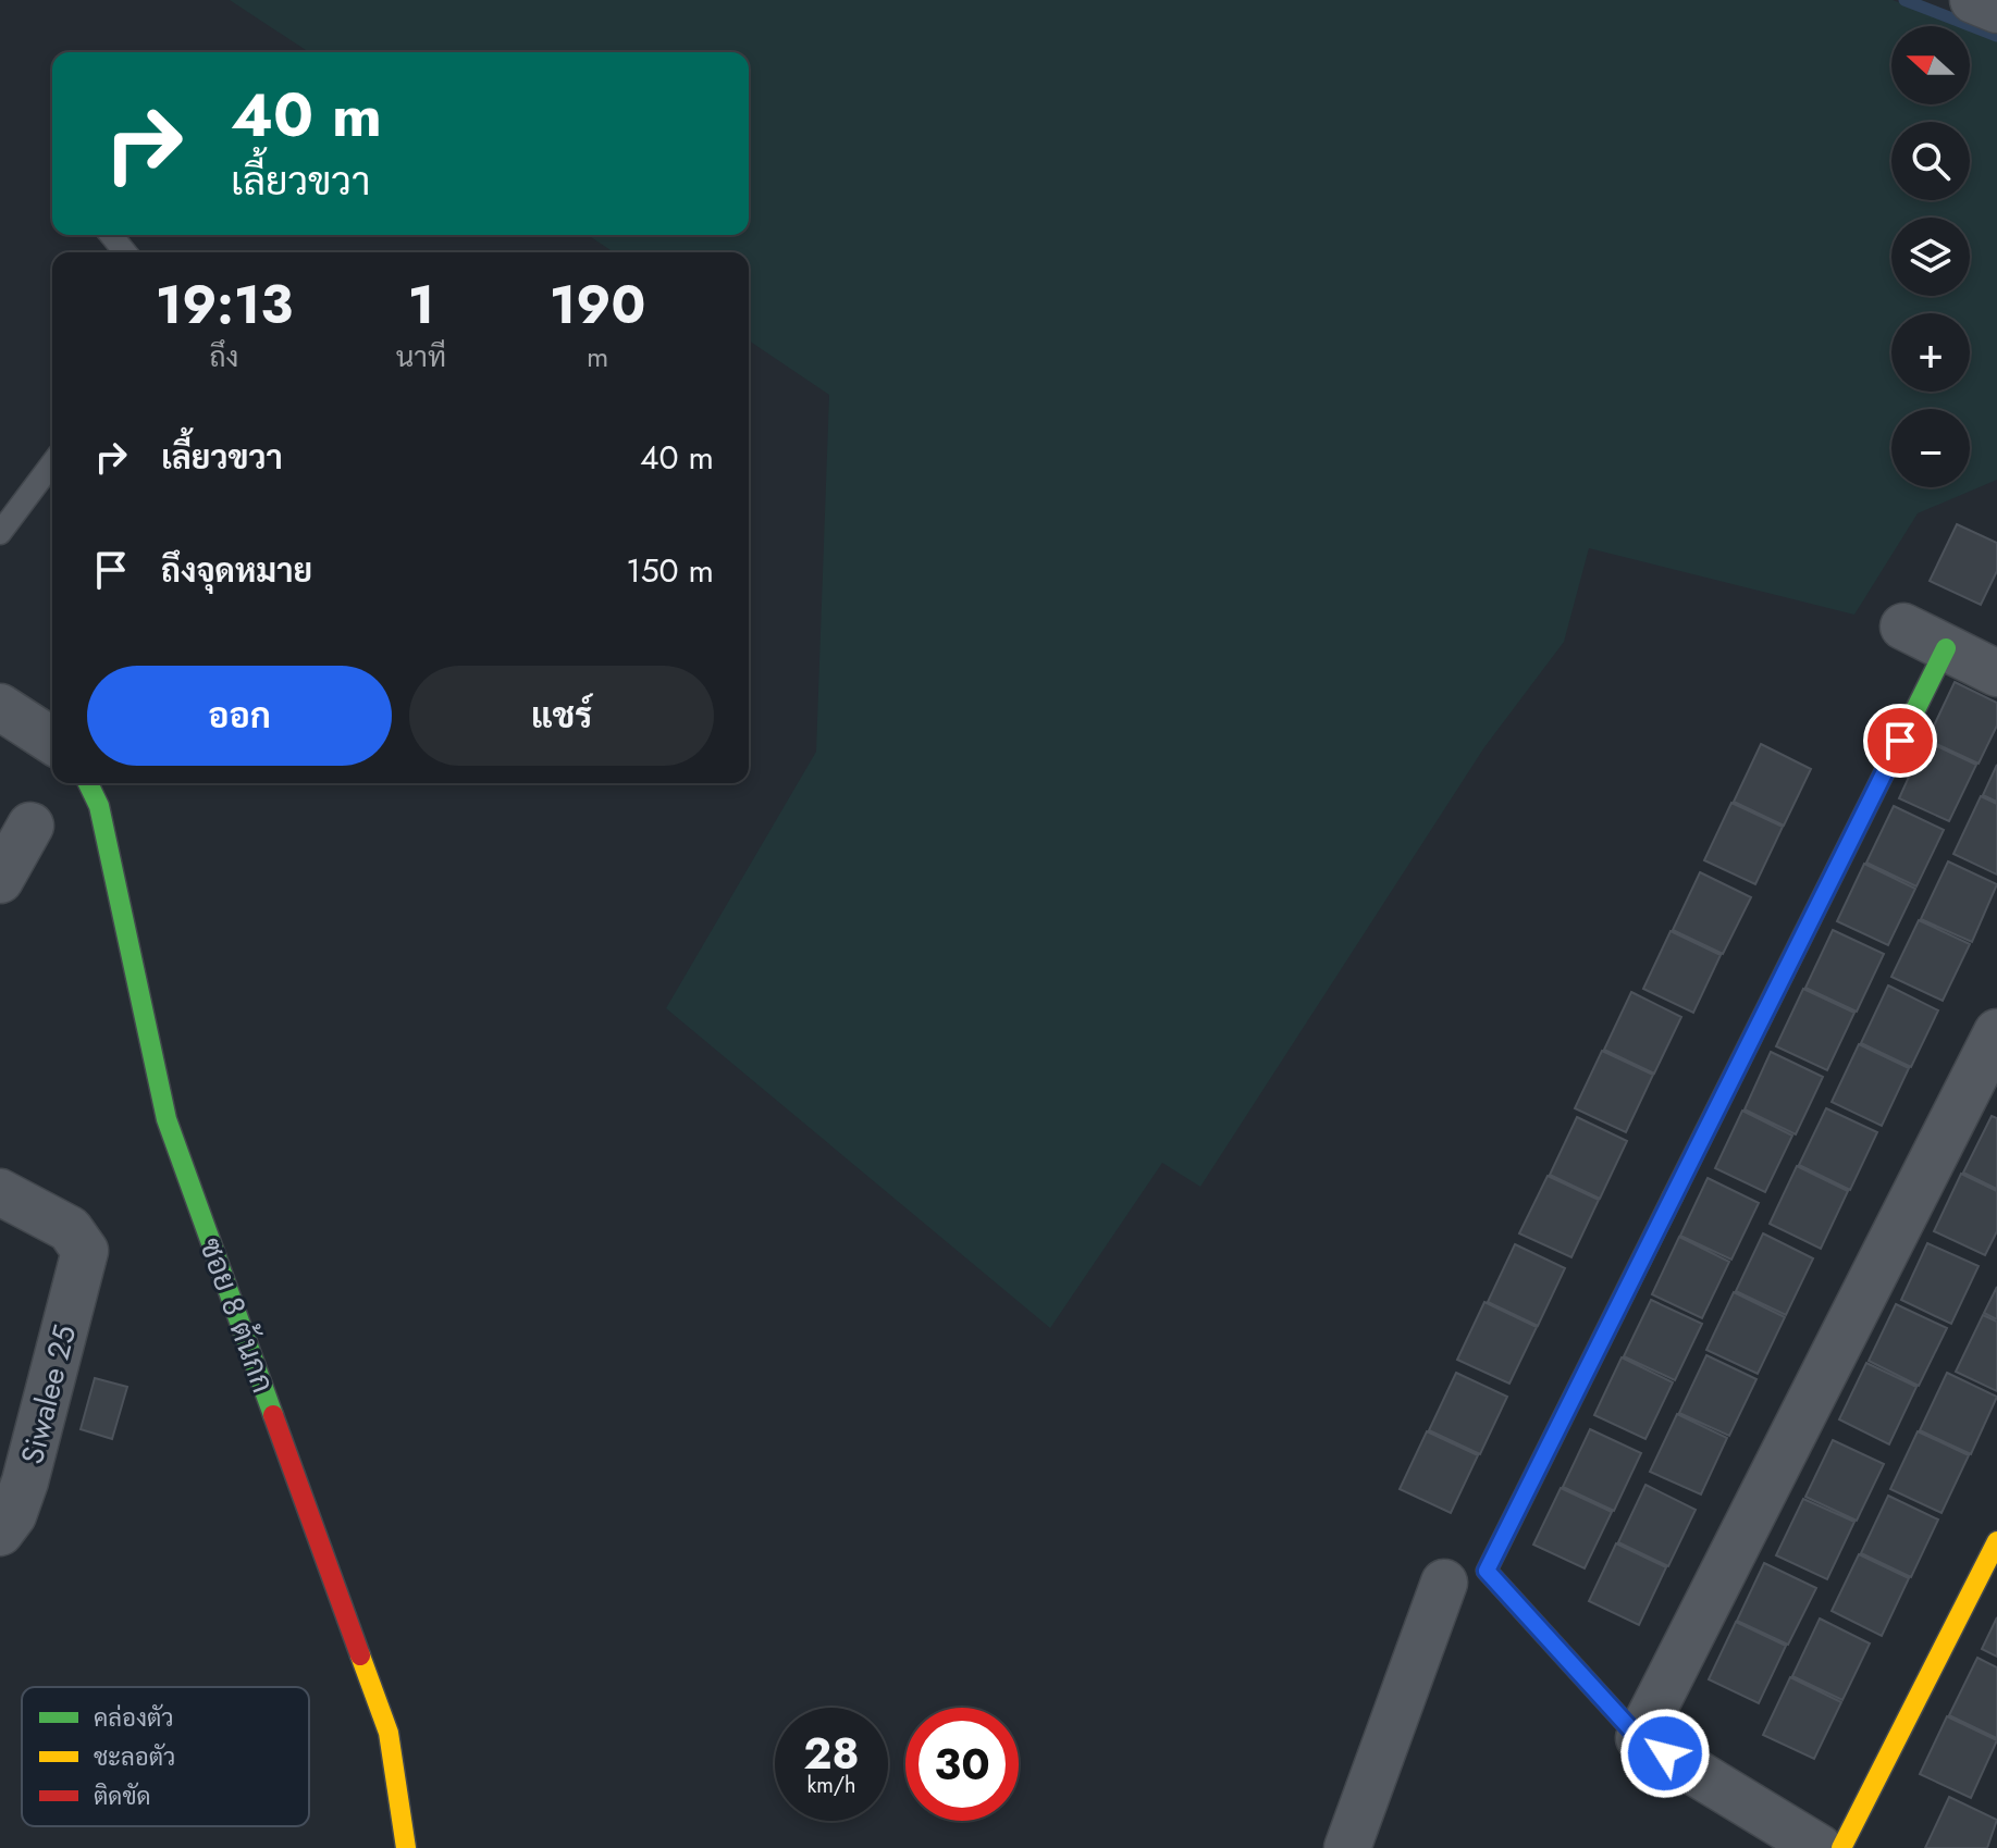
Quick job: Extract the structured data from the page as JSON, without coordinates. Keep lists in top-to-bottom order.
{
  "streets": {
    "street": ["ซอย 8 ต้นกก", "Siwalee 25"]
  },
  "legend": ["คล่องตัว", "ชะลอตัว", "ติดขัด"],
  "north": "left",
  "page": {
    "map_buttons": ["+", "−"],
    "turn": ["40 m", "เลี้ยวขวา"],
    "eta": [
      "19:13",
      "ถึง",
      "1",
      "นาที",
      "190",
      "m"
    ],
    "list": [
      {
        "name": "เลี้ยวขวา",
        "value": "40 m"
      },
      {
        "name": "ถึงจุดหมาย",
        "value": "150 m"
      }
    ],
    "buttons": ["ออก", "แชร์"],
    "speed": "28 km/h",
    "limit": "30"
  }
}
